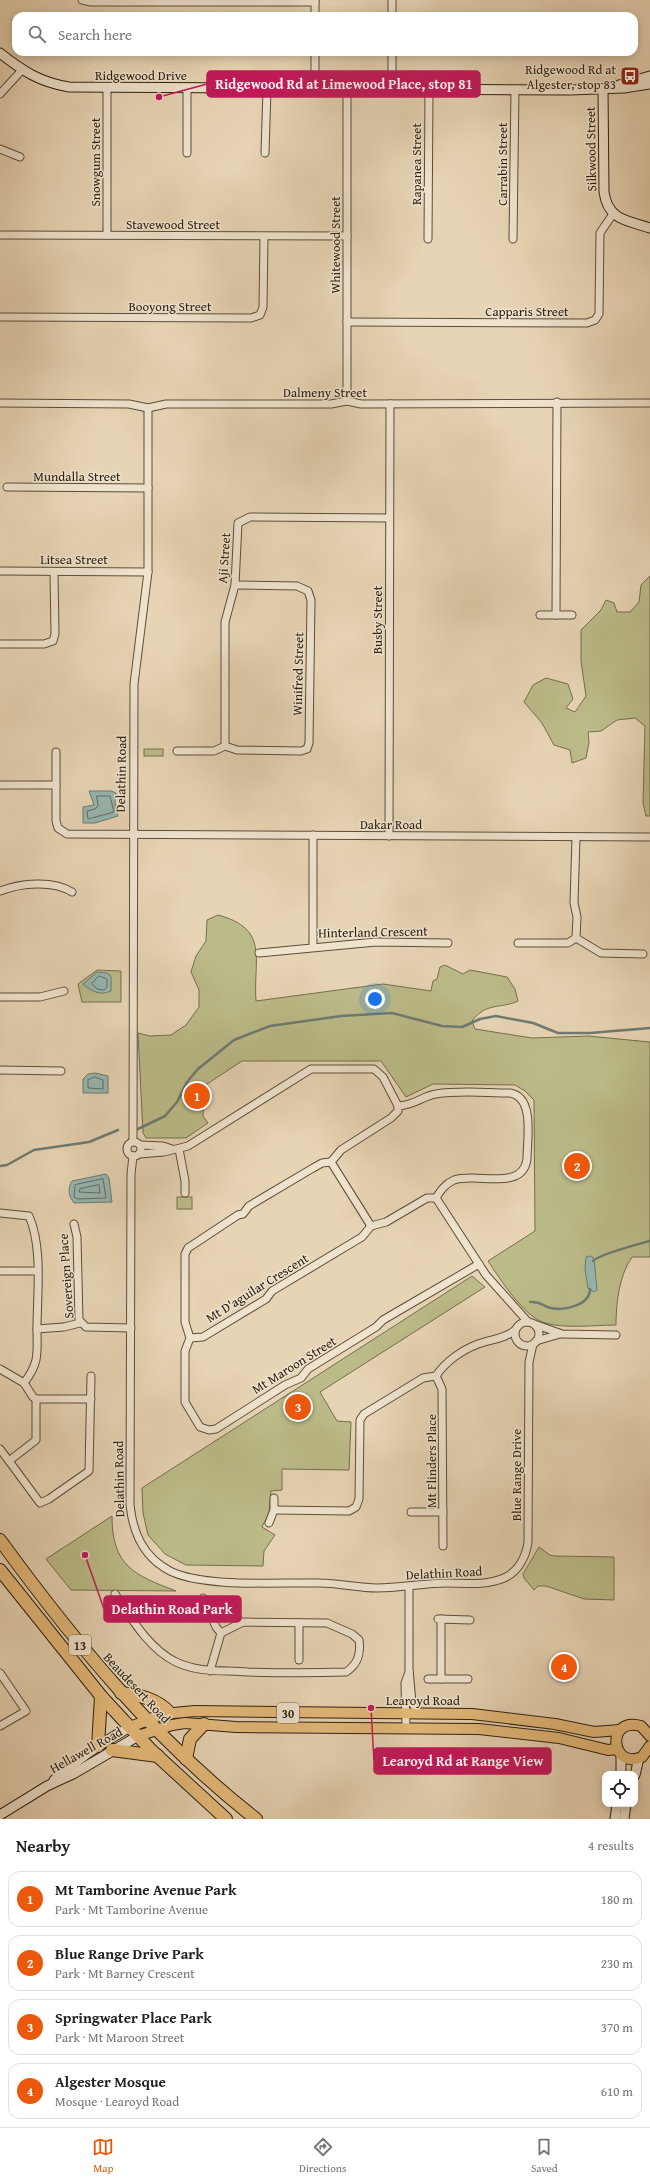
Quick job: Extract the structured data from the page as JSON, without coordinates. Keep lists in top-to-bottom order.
{
  "streets": {
    "highway": ["13", "Beaudesert Road"],
    "main road": [
      "Ridgewood Drive",
      "Silkwood Street",
      "Learoyd Road",
      "30",
      "Hellawell Road"
    ],
    "street": [
      "Snowgum Street",
      "Rapanea Street",
      "Carrabin Street",
      "Stavewood Street",
      "Whitewood Street",
      "Booyong Street",
      "Capparis Street",
      "Dalmeny Street",
      "Mundalla Street",
      "Aji Street",
      "Litsea Street",
      "Busby Street",
      "Winifred Street",
      "Delathin Road",
      "Dakar Road",
      "Hinterland Crescent",
      "Sovereign Place",
      "Mt D'aguilar Crescent",
      "Mt Maroon Street",
      "Mt Flinders Place",
      "Blue Range Drive"
    ]
  },
  "crossings": [
    ["Ridgewood Drive", "Silkwood Street"],
    ["Ridgewood Drive", "Snowgum Street"],
    ["Ridgewood Drive", "Rapanea Street"],
    ["Ridgewood Drive", "Carrabin Street"],
    ["Ridgewood Drive", "Whitewood Street"],
    ["Silkwood Street", "Capparis Street"],
    ["Snowgum Street", "Stavewood Street"],
    ["Stavewood Street", "Whitewood Street"],
    ["Stavewood Street", "Booyong Street"],
    ["Whitewood Street", "Capparis Street"],
    ["Whitewood Street", "Dalmeny Street"],
    ["Dalmeny Street", "Busby Street"],
    ["Dalmeny Street", "Delathin Road"],
    ["Mundalla Street", "Delathin Road"],
    ["Aji Street", "Busby Street"],
    ["Aji Street", "Winifred Street"],
    ["Litsea Street", "Delathin Road"],
    ["Busby Street", "Dakar Road"],
    ["Delathin Road", "Dakar Road"],
    ["Delathin Road", "Sovereign Place"],
    ["Delathin Road", "Blue Range Drive"],
    ["Dakar Road", "Hinterland Crescent"],
    ["Mt D'aguilar Crescent", "Mt Maroon Street"],
    ["13", "Learoyd Road"],
    ["13", "30"],
    ["13", "Hellawell Road"],
    ["Beaudesert Road", "Learoyd Road"],
    ["Beaudesert Road", "30"],
    ["Learoyd Road", "30"],
    ["Learoyd Road", "Hellawell Road"],
    ["30", "Hellawell Road"]
  ],
  "places": {
    "bus stop": ["Ridgewood Rd at Algester, stop 83"],
    "other": ["Ridgewood Rd at Limewood Place, stop 81", "Delathin Road Park", "Learoyd Rd at Range View"]
  },
  "page": {
    "search": "Search here",
    "pins": [
      "1",
      "2",
      "3",
      "4"
    ],
    "heading": ["Nearby", "4 results"],
    "list": [
      {
        "mark": "1",
        "name": "Mt Tamborine Avenue Park",
        "note": "Park · Mt Tamborine Avenue",
        "value": "180 m"
      },
      {
        "mark": "2",
        "name": "Blue Range Drive Park",
        "note": "Park · Mt Barney Crescent",
        "value": "230 m"
      },
      {
        "mark": "3",
        "name": "Springwater Place Park",
        "note": "Park · Mt Maroon Street",
        "value": "370 m"
      },
      {
        "mark": "4",
        "name": "Algester Mosque",
        "note": "Mosque · Learoyd Road",
        "value": "610 m"
      }
    ],
    "nav": ["Map", "Directions", "Saved"]
  }
}
